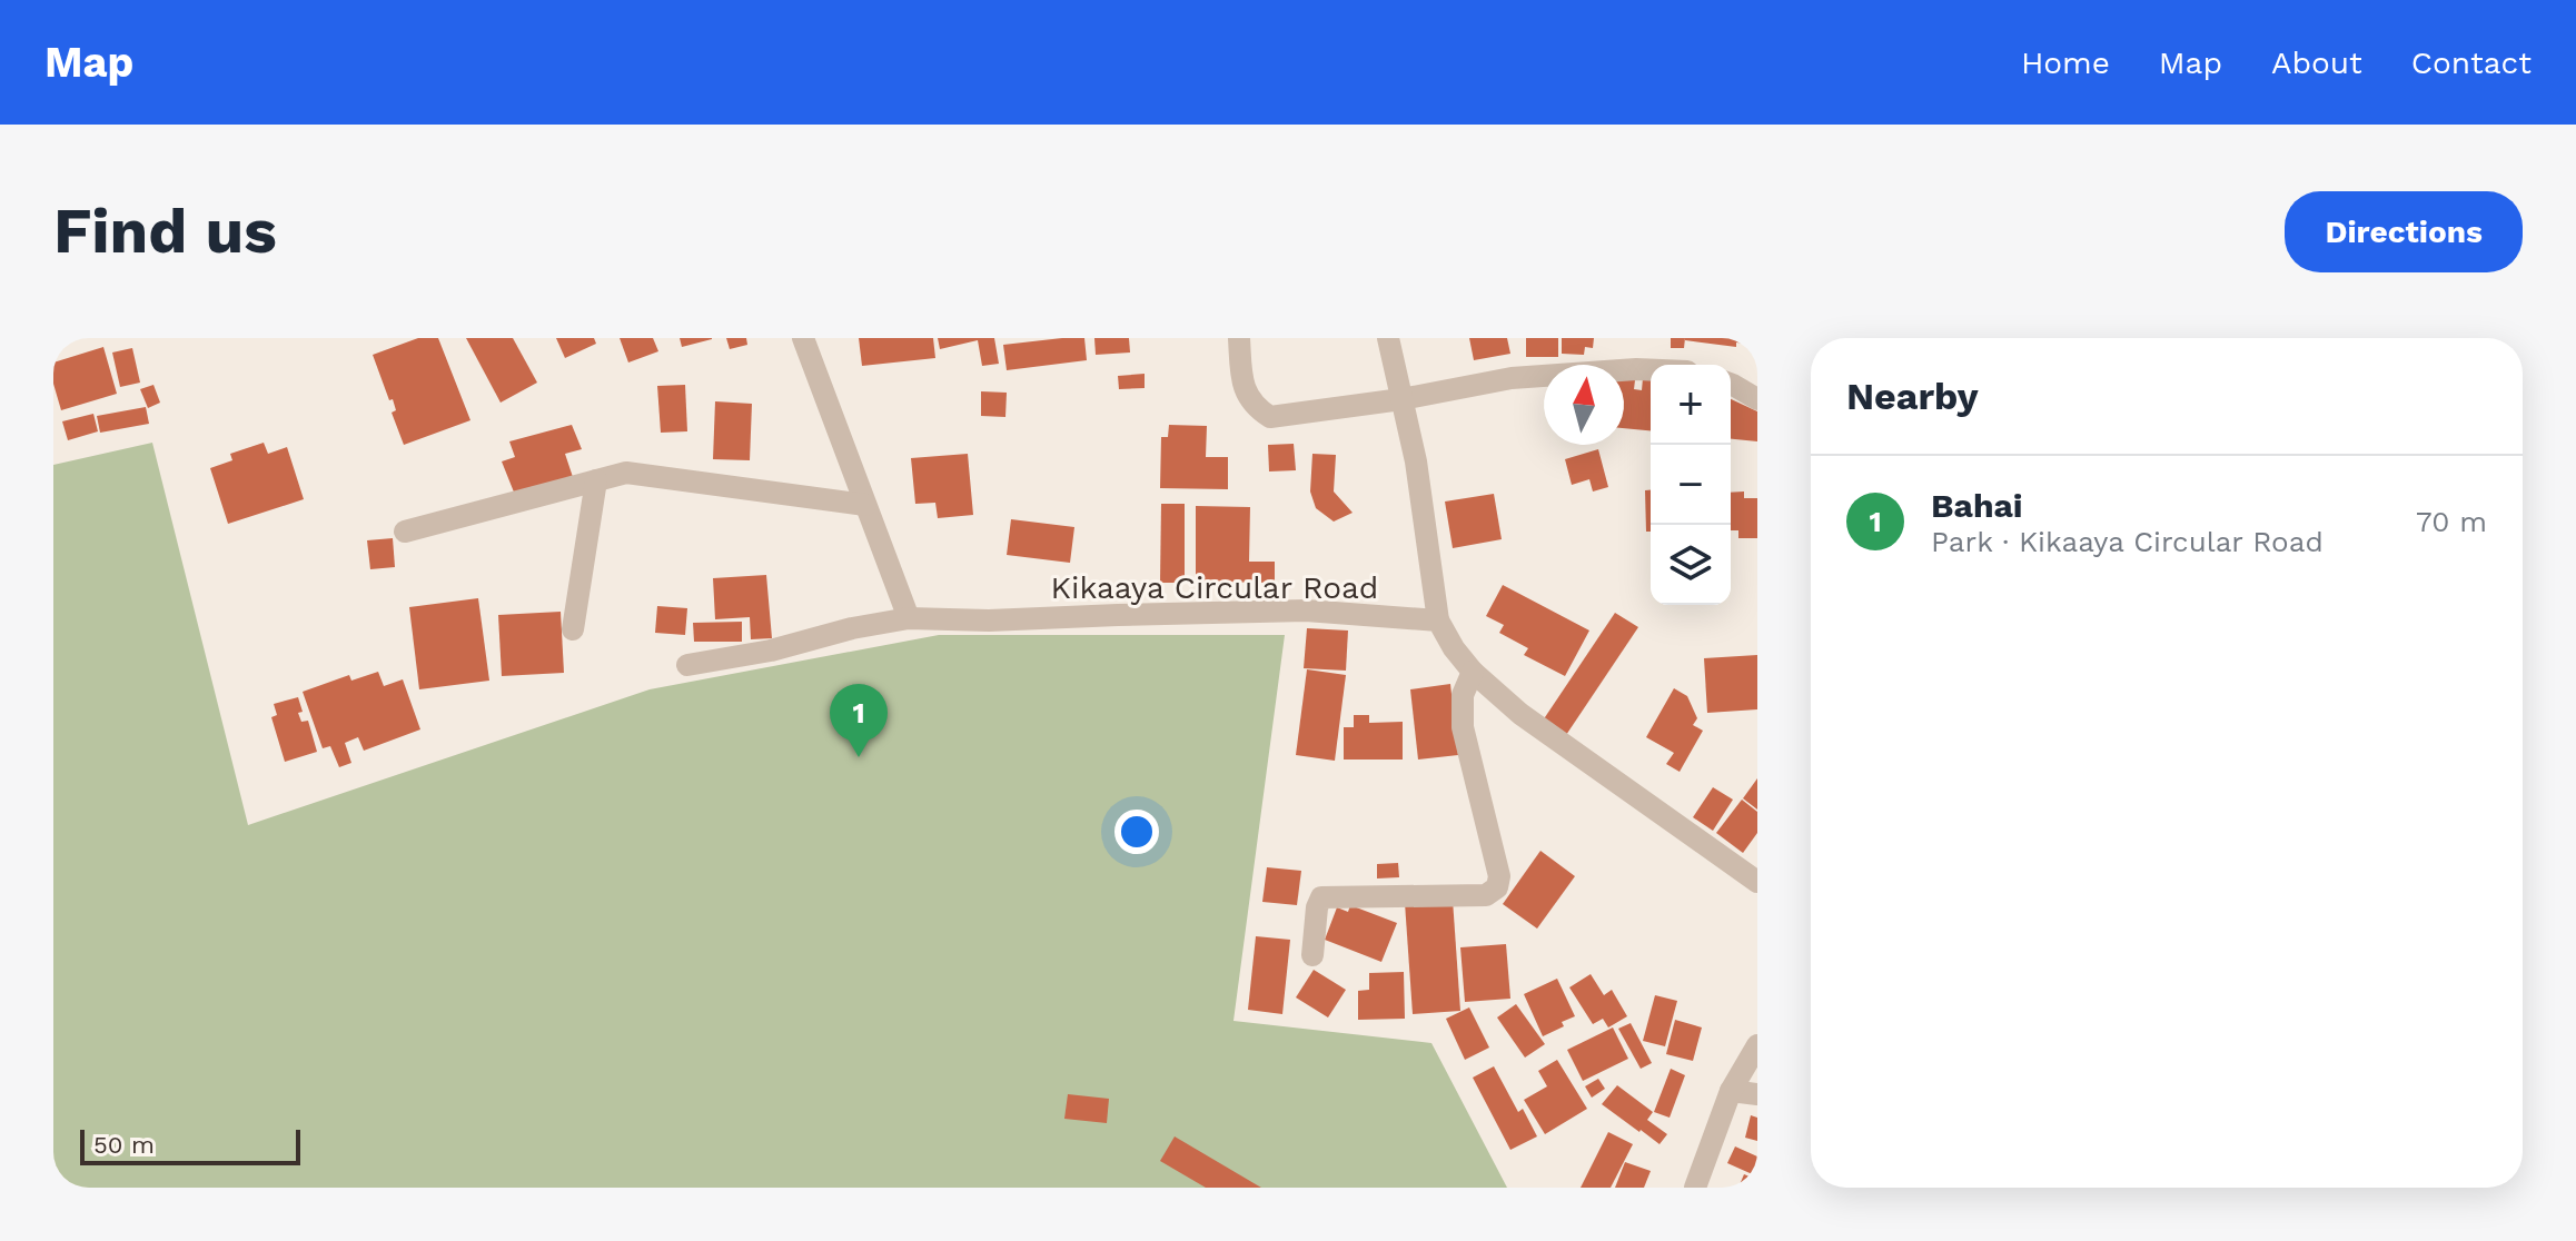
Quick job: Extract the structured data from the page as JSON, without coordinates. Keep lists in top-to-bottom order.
{
  "streets": {
    "street": ["Kikaaya Circular Road"]
  },
  "scale_bar": "50 m",
  "north": "top",
  "page": {
    "header": "Map",
    "nav": [
      "Home",
      "Map",
      "About",
      "Contact"
    ],
    "buttons": "Directions",
    "title": "Find us",
    "heading": "Nearby",
    "map_buttons": ["+", "−"],
    "list": [
      {
        "mark": "1",
        "name": "Bahai",
        "note": "Park · Kikaaya Circular Road",
        "value": "70 m"
      }
    ],
    "pins": "1",
    "scale": "50 m"
  }
}
